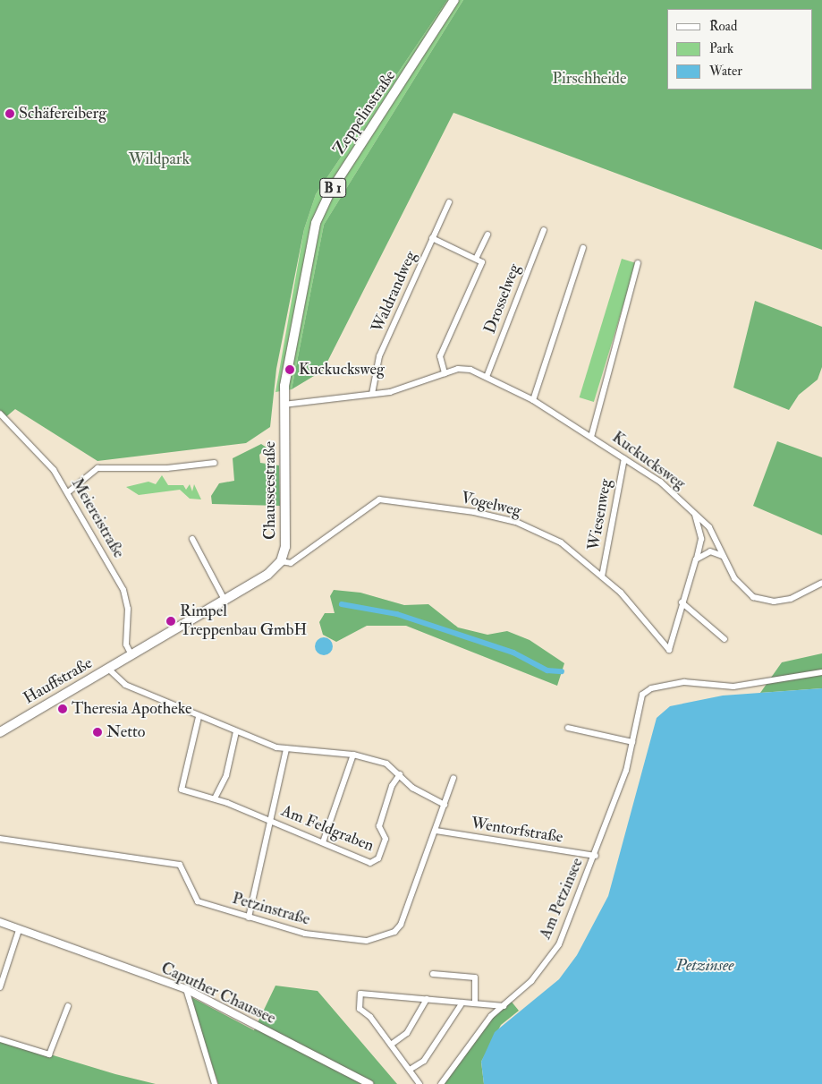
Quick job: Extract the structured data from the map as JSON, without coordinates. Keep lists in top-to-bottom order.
{
  "streets": {
    "main road": [
      "Zeppelinstraße",
      "B 1",
      "Chausseestraße",
      "Hauffstraße"
    ],
    "street": [
      "Waldrandweg",
      "Drosselweg",
      "Kuckucksweg",
      "Vogelweg",
      "Wiesenweg",
      "Meiereistraße",
      "Am Feldgraben",
      "Wentorfstraße",
      "Am Petzinsee",
      "Petzinstraße",
      "Caputher Chaussee"
    ]
  },
  "crossings": [
    ["Zeppelinstraße", "Kuckucksweg"],
    ["Zeppelinstraße", "Chausseestraße"],
    ["Waldrandweg", "Kuckucksweg"],
    ["Drosselweg", "Kuckucksweg"],
    ["Kuckucksweg", "Chausseestraße"],
    ["Kuckucksweg", "Wiesenweg"],
    ["Chausseestraße", "Vogelweg"],
    ["Chausseestraße", "Meiereistraße"],
    ["Chausseestraße", "Hauffstraße"],
    ["Vogelweg", "Wiesenweg"],
    ["Meiereistraße", "Hauffstraße"],
    ["Wentorfstraße", "Am Petzinsee"],
    ["Wentorfstraße", "Petzinstraße"]
  ],
  "water": ["Petzinsee"],
  "parks": ["Pirschheide", "Wildpark"],
  "places": [
    "Schäfereiberg",
    "Kuckucksweg",
    "Rimpel Treppenbau GmbH",
    "Theresia Apotheke",
    "Netto"
  ],
  "legend": ["Road", "Park", "Water"]
}
